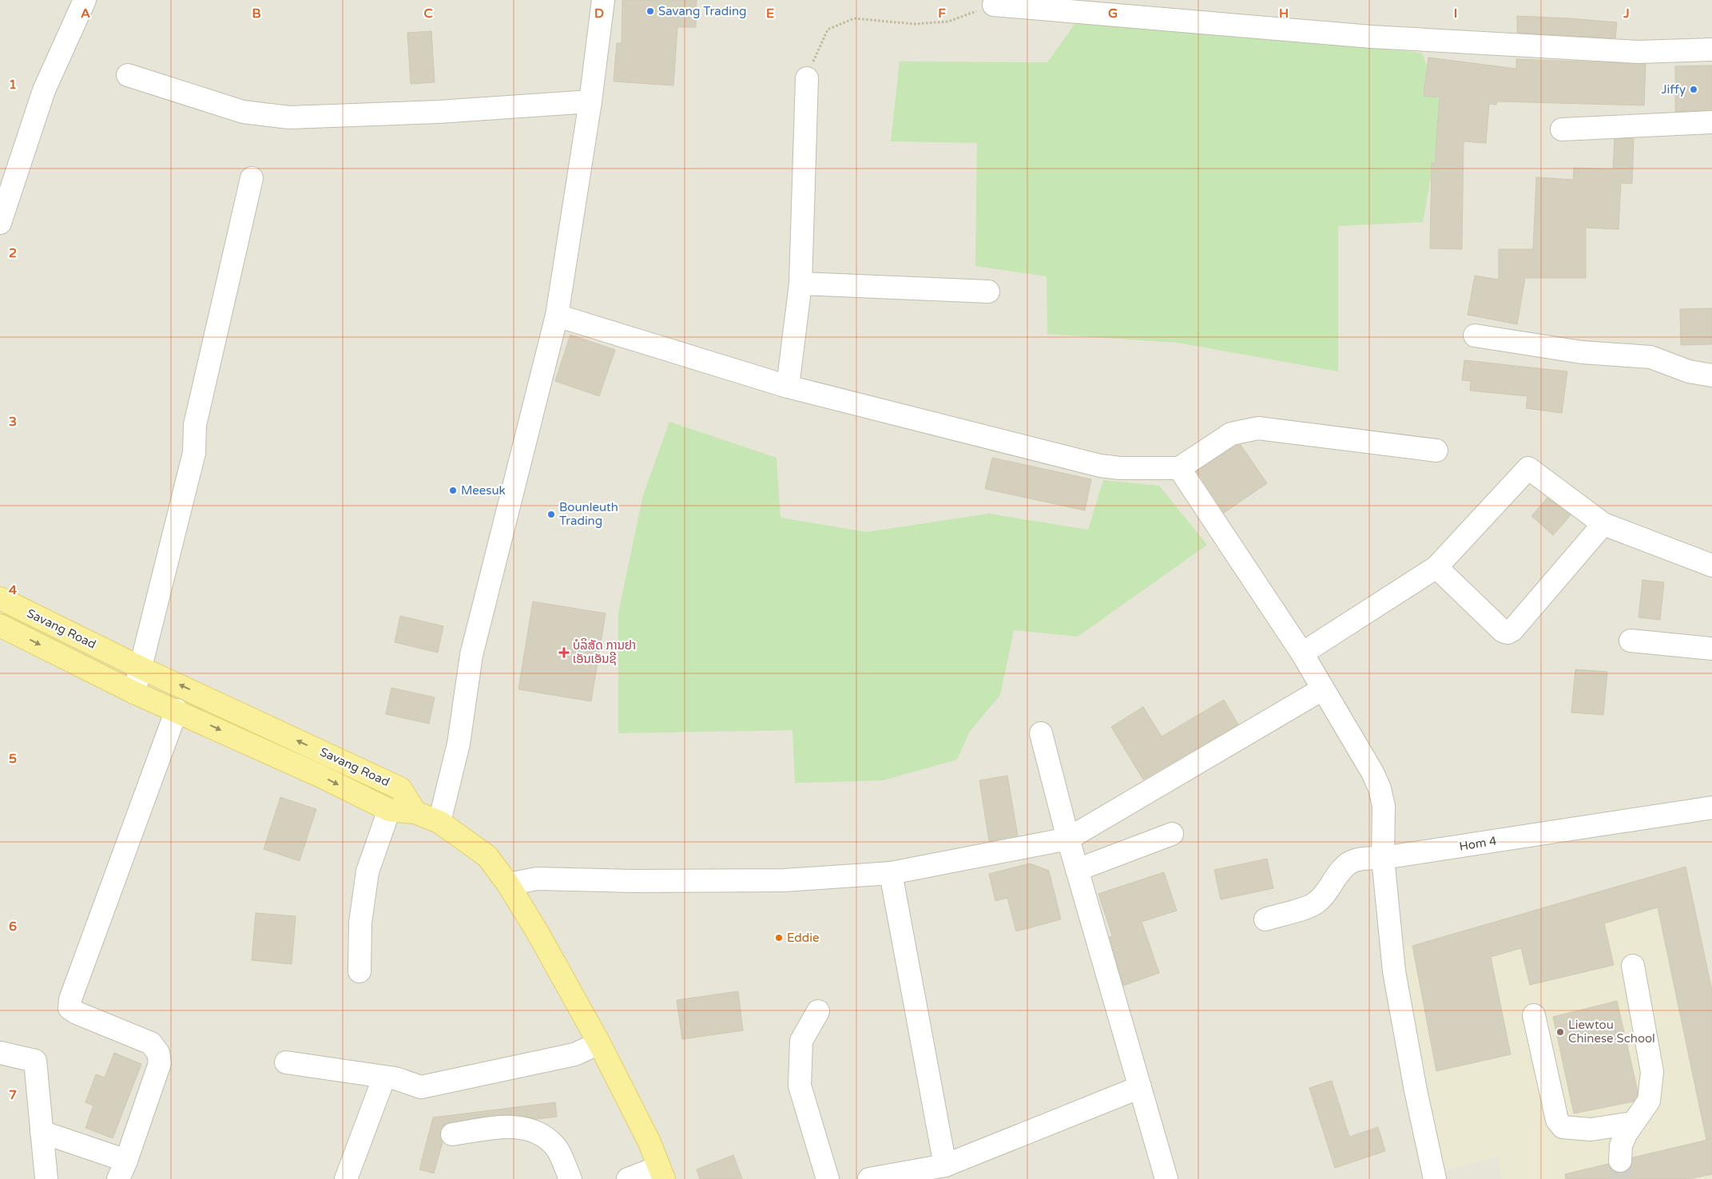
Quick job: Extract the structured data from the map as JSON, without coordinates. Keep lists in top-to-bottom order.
{
  "streets": {
    "main road": ["Savang Road"],
    "street": ["Hom 4"]
  },
  "places": {
    "other": [
      "Savang Trading",
      "Jiffy",
      "Meesuk",
      "Bounleuth Trading",
      "Eddie",
      "Liewtou Chinese School"
    ],
    "health": ["ບໍລິສັດ ການຢາ ເອັນເອັນຊີ"]
  },
  "grid": {
    "columns": [
      "A",
      "B",
      "C",
      "D",
      "E",
      "F",
      "G",
      "H",
      "I",
      "J"
    ],
    "rows": [
      "1",
      "2",
      "3",
      "4",
      "5",
      "6",
      "7"
    ]
  }
}
